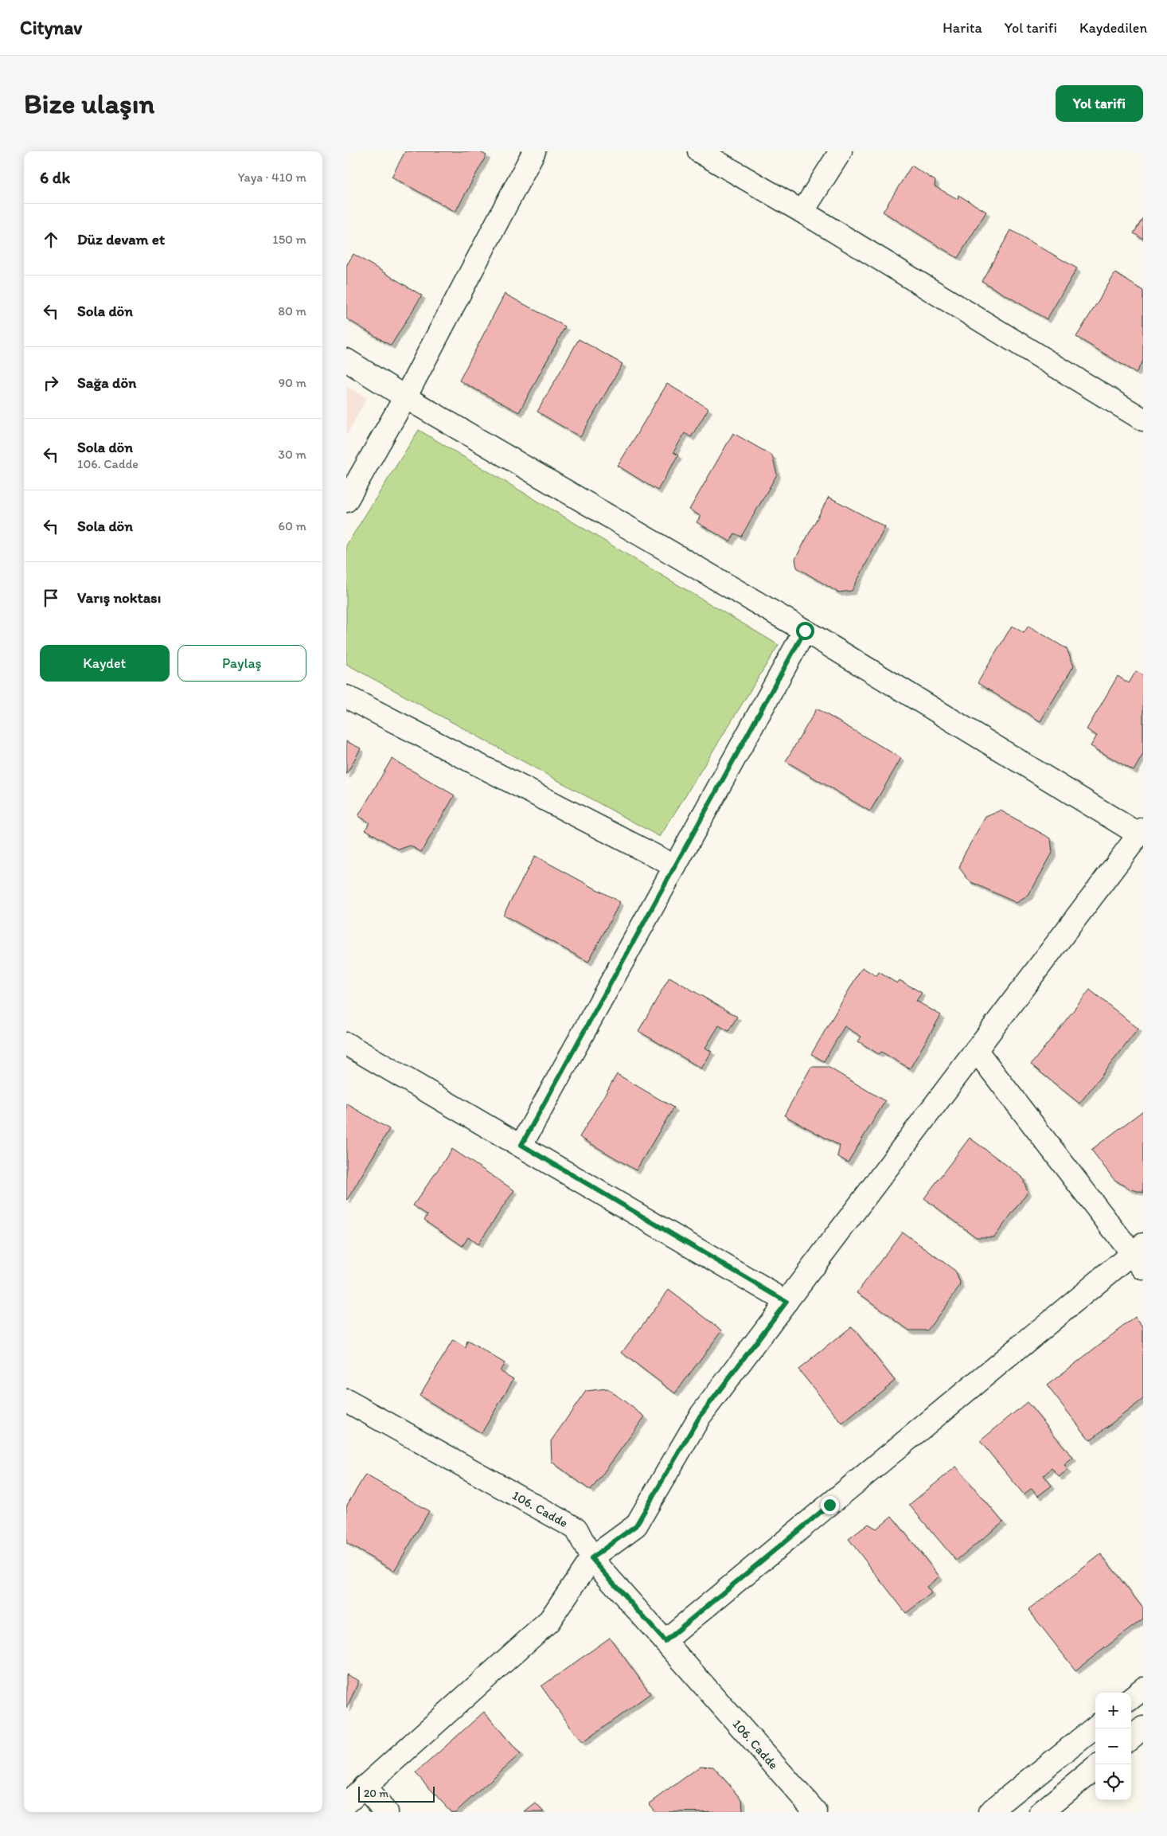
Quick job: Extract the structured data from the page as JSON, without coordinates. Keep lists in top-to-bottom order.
{
  "streets": {
    "street": ["106. Cadde"]
  },
  "scale_bar": "20 m",
  "page": {
    "header": "Citynav",
    "nav": ["Harita", "Yol tarifi", "Kaydedilen"],
    "buttons": [
      "Yol tarifi",
      ["Kaydet", "Paylaş"]
    ],
    "title": "Bize ulaşın",
    "heading": ["6 dk", "Yaya · 410 m"],
    "list": [
      ["Düz devam et", "150 m"],
      ["Sola dön", "80 m"],
      ["Sağa dön", "90 m"],
      ["Sola dön", "106. Cadde", "30 m"],
      ["Sola dön", "60 m"],
      "Varış noktası"
    ],
    "map_buttons": ["+", "−"],
    "scale": "20 m"
  }
}
